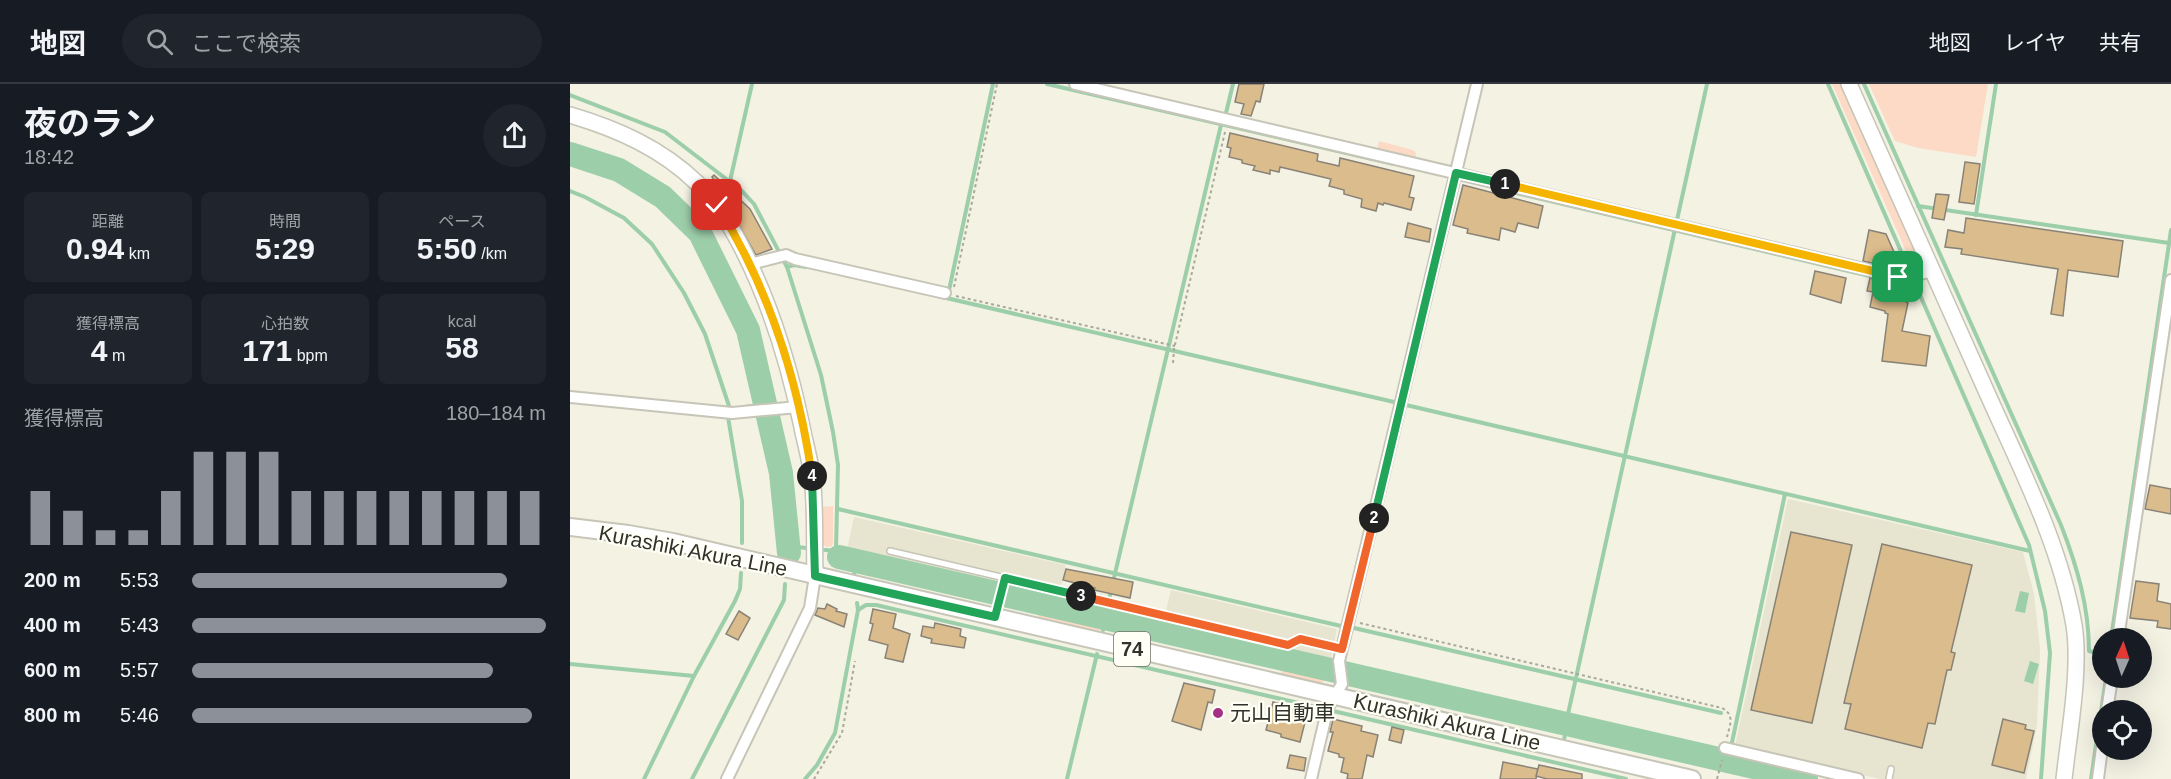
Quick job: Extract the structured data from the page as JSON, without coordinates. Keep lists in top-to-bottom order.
{
  "streets": {
    "main road": ["Kurashiki Akura Line", "74"]
  },
  "places": ["元山自動車"],
  "north": "top",
  "page": {
    "header": "地図",
    "search": "ここで検索",
    "nav": ["地図", "レイヤ", "共有"],
    "heading": ["夜のラン", "18:42"],
    "pins": [
      "1",
      "4",
      "2",
      "3"
    ],
    "stats": [
      ["距離", "0.94 km"],
      ["時間", "5:29"],
      ["ペース", "5:50 /km"],
      ["獲得標高", "4 m"],
      ["心拍数", "171 bpm"],
      ["kcal", "58"]
    ],
    "chart": ["獲得標高", "180–184 m"],
    "list": [
      {
        "name": "200 m",
        "note": "5:53"
      },
      {
        "name": "400 m",
        "note": "5:43"
      },
      {
        "name": "600 m",
        "note": "5:57"
      },
      {
        "name": "800 m",
        "note": "5:46"
      }
    ]
  }
}
